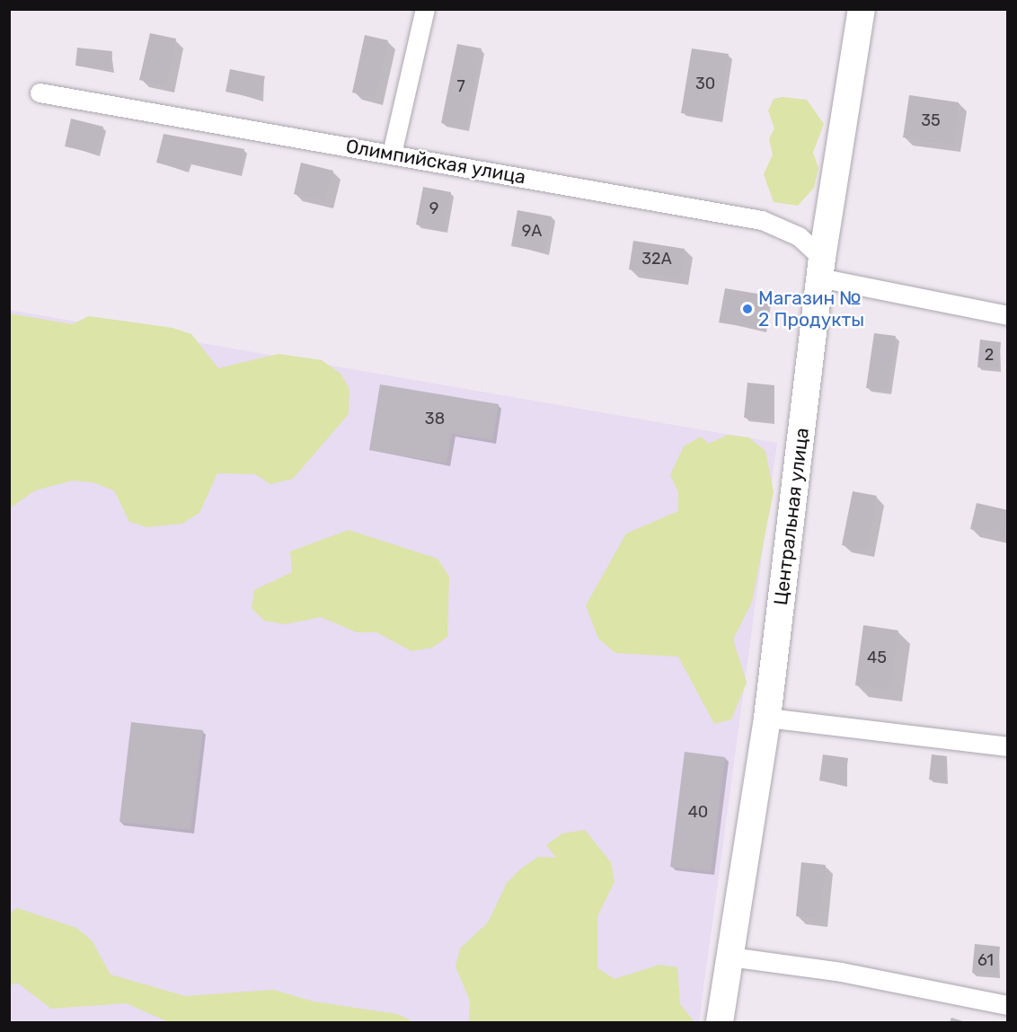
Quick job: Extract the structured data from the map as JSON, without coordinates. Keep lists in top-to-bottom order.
{
  "streets": {
    "street": ["Олимпийская улица", "Центральная улица"]
  },
  "crossings": [
    ["Олимпийская улица", "Центральная улица"]
  ],
  "places": ["Магазин № 2 Продукты"],
  "house_numbers": [
    "30",
    "7",
    "35",
    "9",
    "9А",
    "32А",
    "2",
    "38",
    "45",
    "40",
    "61"
  ]
}
